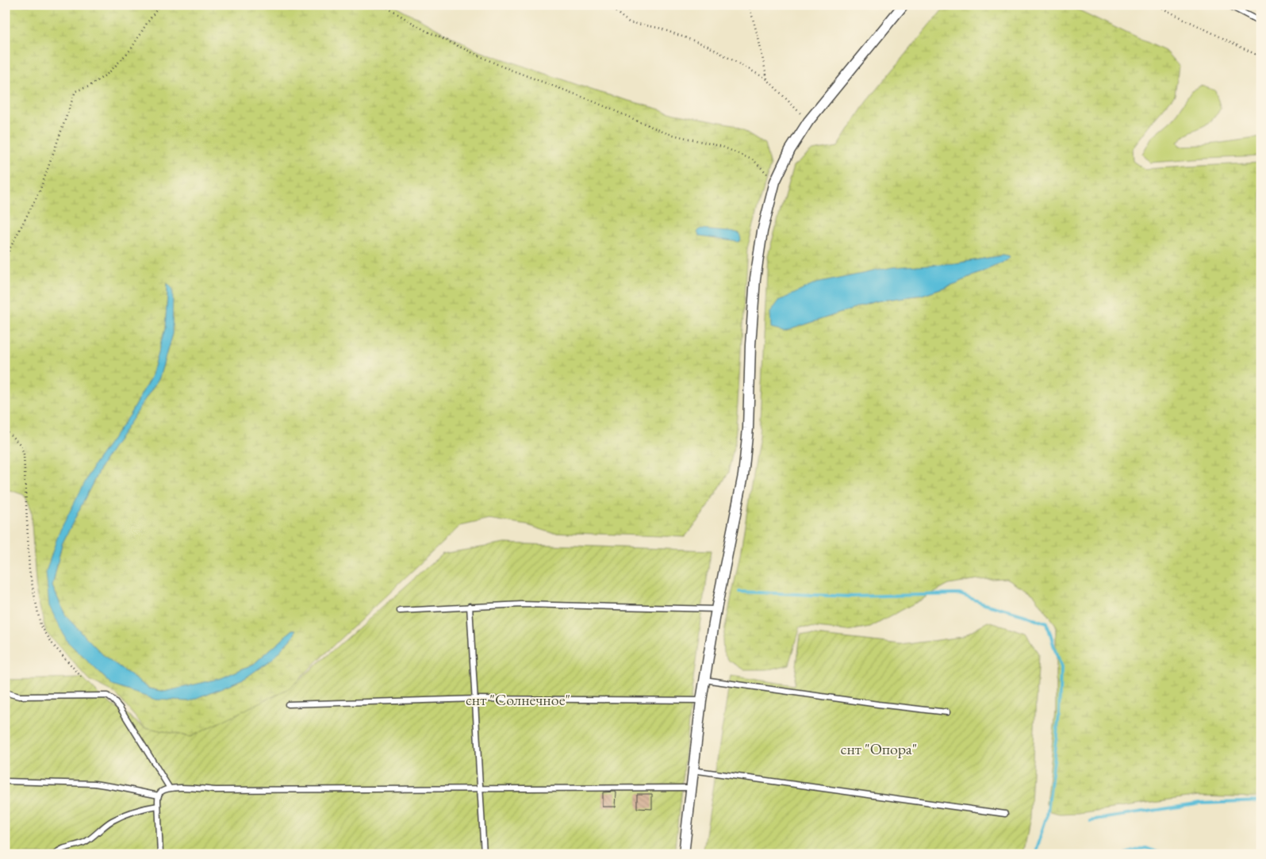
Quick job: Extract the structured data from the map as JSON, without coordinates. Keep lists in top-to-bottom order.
{
  "parks": ["снт \"Солнечное\"", "снт \"Опора\""]
}
